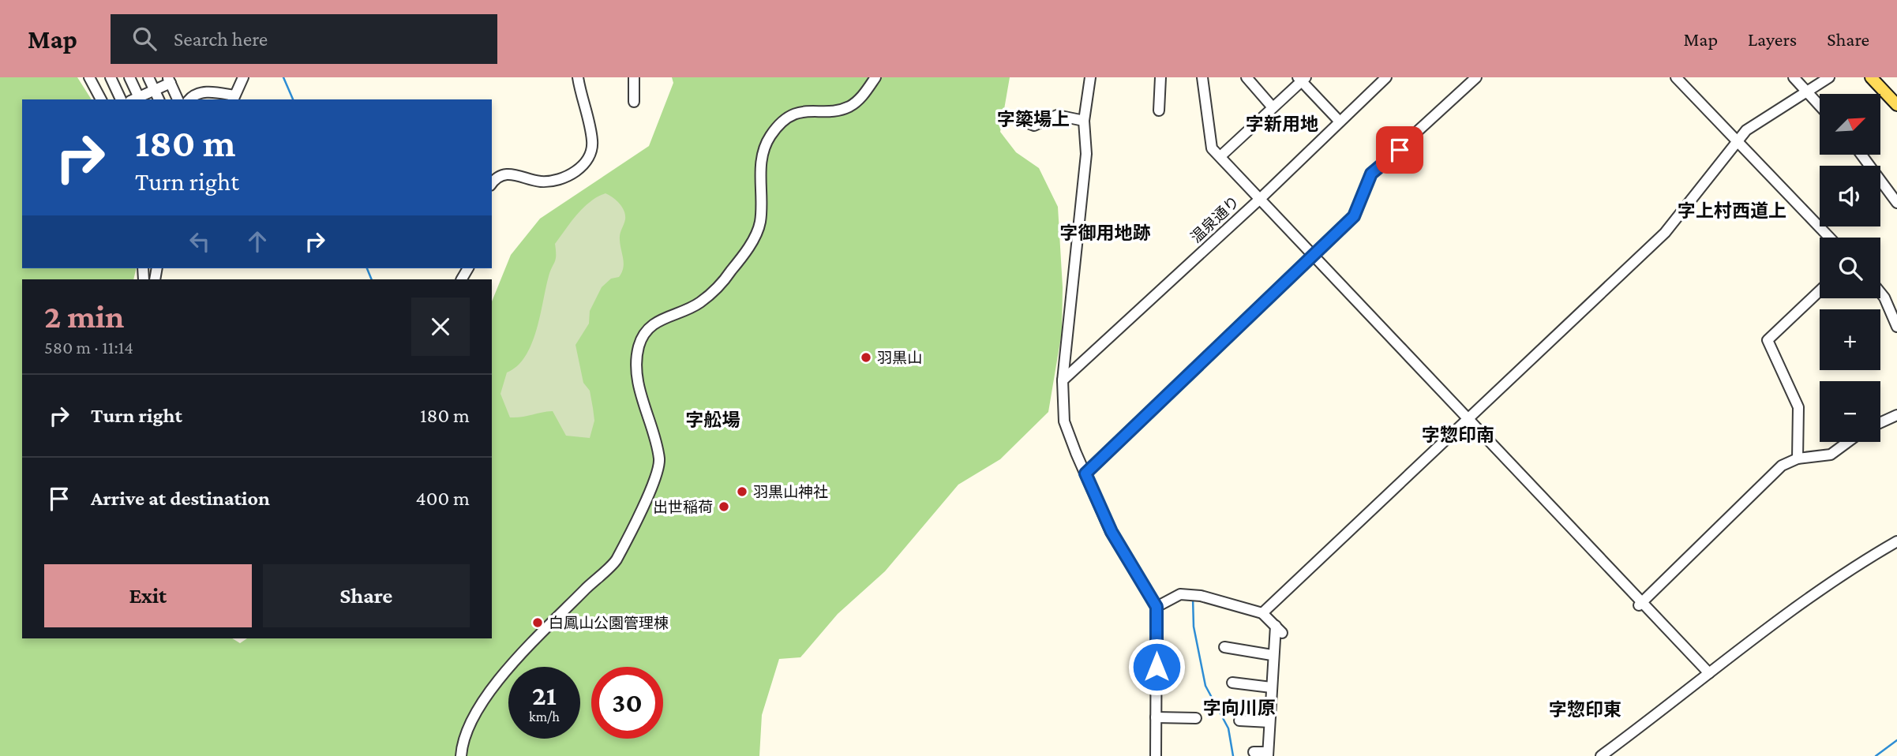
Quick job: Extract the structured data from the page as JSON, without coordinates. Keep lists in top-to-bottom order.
{
  "streets": {
    "street": ["温泉通り"]
  },
  "districts": [
    "字簗場上",
    "字新用地",
    "字上村西道上",
    "字御用地跡",
    "字舩場",
    "字惣印南",
    "字向川原",
    "字惣印東"
  ],
  "places": [
    "羽黒山",
    "羽黒山神社",
    "出世稲荷",
    "白鳳山公園管理棟"
  ],
  "north": "top right",
  "page": {
    "header": "Map",
    "search": "Search here",
    "nav": ["Map", "Layers", "Share"],
    "map_buttons": ["+", "−"],
    "turn": ["180 m", "Turn right"],
    "heading": ["2 min", "580 m · 11:14"],
    "list": [
      {
        "name": "Turn right",
        "value": "180 m"
      },
      {
        "name": "Arrive at destination",
        "value": "400 m"
      }
    ],
    "buttons": ["Exit", "Share"],
    "speed": "21 km/h",
    "limit": "30"
  }
}
